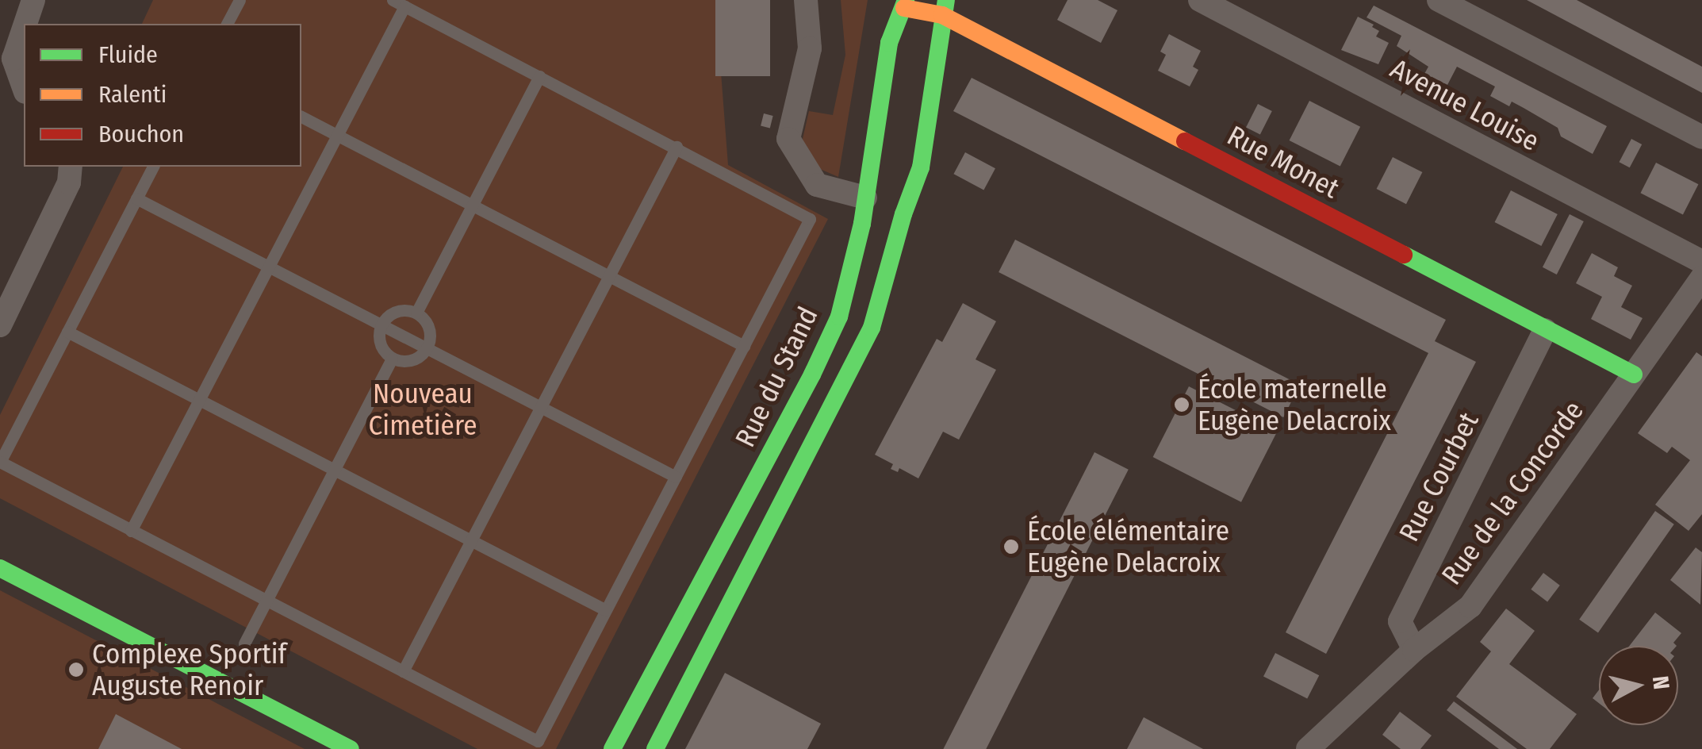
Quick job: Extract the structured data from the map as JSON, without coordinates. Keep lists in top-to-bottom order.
{
  "streets": {
    "street": [
      "Avenue Louise",
      "Rue Monet",
      "Rue du Stand",
      "Rue Courbet",
      "Rue de la Concorde"
    ]
  },
  "crossings": [
    ["Rue Monet", "Rue du Stand"],
    ["Rue Monet", "Rue Courbet"],
    ["Rue Monet", "Rue de la Concorde"],
    ["Rue Courbet", "Rue de la Concorde"]
  ],
  "parks": ["Nouveau Cimetière"],
  "places": ["École maternelle Eugène Delacroix", "École élémentaire Eugène Delacroix", "Complexe Sportif Auguste Renoir"],
  "legend": ["Fluide", "Ralenti", "Bouchon"],
  "north": "right"
}
